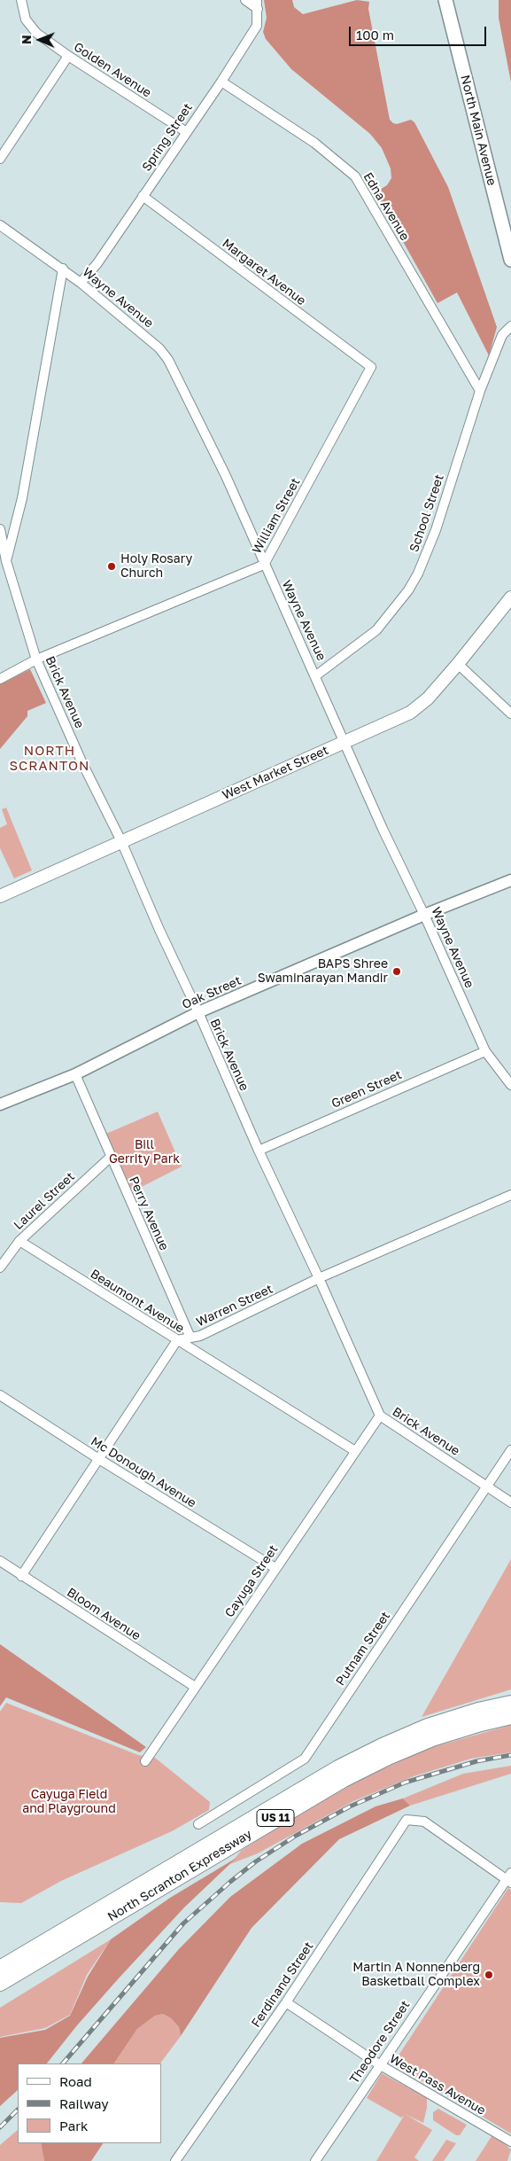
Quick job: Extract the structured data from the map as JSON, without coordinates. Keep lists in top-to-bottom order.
{
  "streets": {
    "highway": ["US 11", "North Scranton Expressway"],
    "main road": ["North Main Avenue", "West Market Street"],
    "street": [
      "Golden Avenue",
      "Spring Street",
      "Edna Avenue",
      "Margaret Avenue",
      "Wayne Avenue",
      "School Street",
      "William Street",
      "Brick Avenue",
      "Oak Street",
      "Green Street",
      "Laurel Street",
      "Perry Avenue",
      "Beaumont Avenue",
      "Warren Street",
      "Mc Donough Avenue",
      "Cayuga Street",
      "Bloom Avenue",
      "Putnam Street",
      "Ferdinand Street",
      "Theodore Street",
      "West Pass Avenue"
    ]
  },
  "crossings": [
    ["Golden Avenue", "Spring Street"],
    ["Spring Street", "Edna Avenue"],
    ["Spring Street", "Margaret Avenue"],
    ["Spring Street", "Wayne Avenue"],
    ["Edna Avenue", "School Street"],
    ["Margaret Avenue", "William Street"],
    ["Wayne Avenue", "School Street"],
    ["Wayne Avenue", "William Street"],
    ["Wayne Avenue", "West Market Street"],
    ["Wayne Avenue", "Oak Street"],
    ["Wayne Avenue", "Green Street"],
    ["William Street", "Brick Avenue"],
    ["Brick Avenue", "West Market Street"],
    ["Brick Avenue", "Oak Street"],
    ["Brick Avenue", "Green Street"],
    ["Brick Avenue", "Warren Street"],
    ["Brick Avenue", "Cayuga Street"],
    ["Brick Avenue", "Putnam Street"],
    ["Oak Street", "Perry Avenue"],
    ["Laurel Street", "Perry Avenue"],
    ["Laurel Street", "Beaumont Avenue"],
    ["Perry Avenue", "Warren Street"],
    ["Beaumont Avenue", "Warren Street"],
    ["Beaumont Avenue", "Cayuga Street"],
    ["Mc Donough Avenue", "Cayuga Street"],
    ["Cayuga Street", "Bloom Avenue"],
    ["Ferdinand Street", "Theodore Street"],
    ["Ferdinand Street", "West Pass Avenue"],
    ["Theodore Street", "West Pass Avenue"]
  ],
  "districts": ["NORTH SCRANTON"],
  "parks": ["Bill Gerrity Park", "Cayuga Field and Playground"],
  "places": ["Holy Rosary Church", "BAPS Shree Swaminarayan Mandir", "Martin A Nonnenberg Basketball Complex"],
  "legend": ["Road", "Railway", "Park"],
  "scale_bar": "100 m",
  "north": "left"
}
